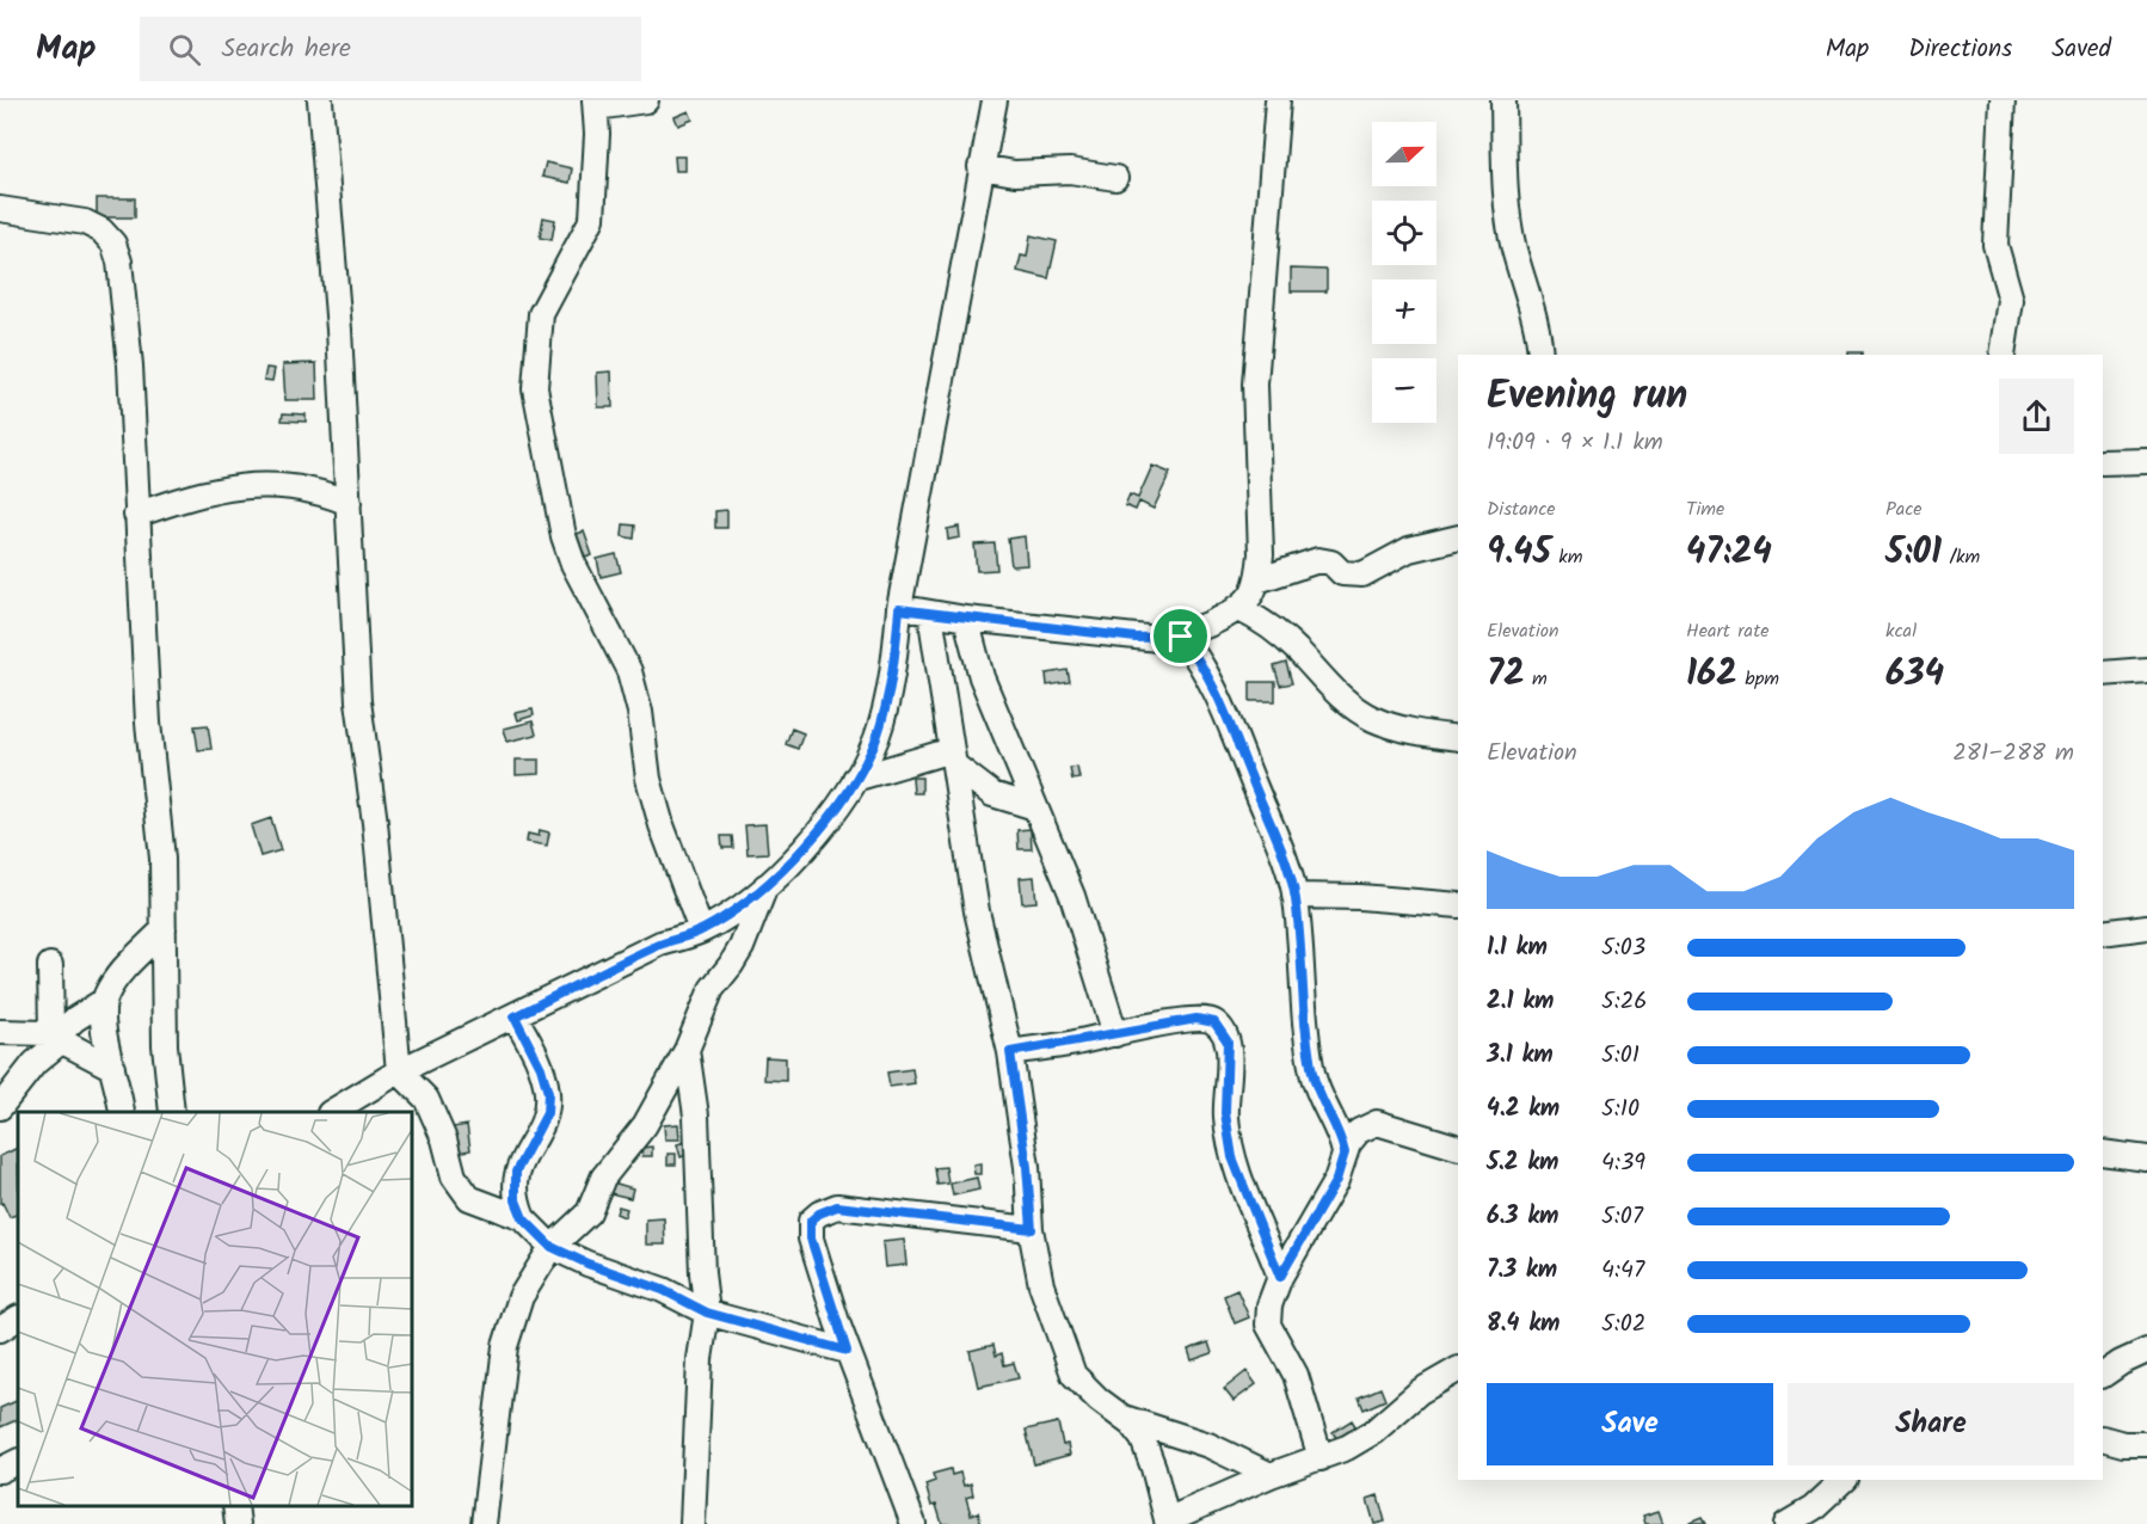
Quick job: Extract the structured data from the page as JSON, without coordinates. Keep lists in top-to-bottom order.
{
  "north": "right",
  "page": {
    "header": "Map",
    "search": "Search here",
    "nav": ["Map", "Directions", "Saved"],
    "map_buttons": ["+", "−"],
    "heading": ["Evening run", "19:09 · 9 × 1.1 km"],
    "stats": [
      ["Distance", "9.45 km"],
      ["Time", "47:24"],
      ["Pace", "5:01 /km"],
      ["Elevation", "72 m"],
      ["Heart rate", "162 bpm"],
      ["kcal", "634"]
    ],
    "chart": ["Elevation", "281–288 m"],
    "list": [
      {
        "name": "1.1 km",
        "note": "5:03"
      },
      {
        "name": "2.1 km",
        "note": "5:26"
      },
      {
        "name": "3.1 km",
        "note": "5:01"
      },
      {
        "name": "4.2 km",
        "note": "5:10"
      },
      {
        "name": "5.2 km",
        "note": "4:39"
      },
      {
        "name": "6.3 km",
        "note": "5:07"
      },
      {
        "name": "7.3 km",
        "note": "4:47"
      },
      {
        "name": "8.4 km",
        "note": "5:02"
      }
    ],
    "buttons": ["Save", "Share"]
  }
}
